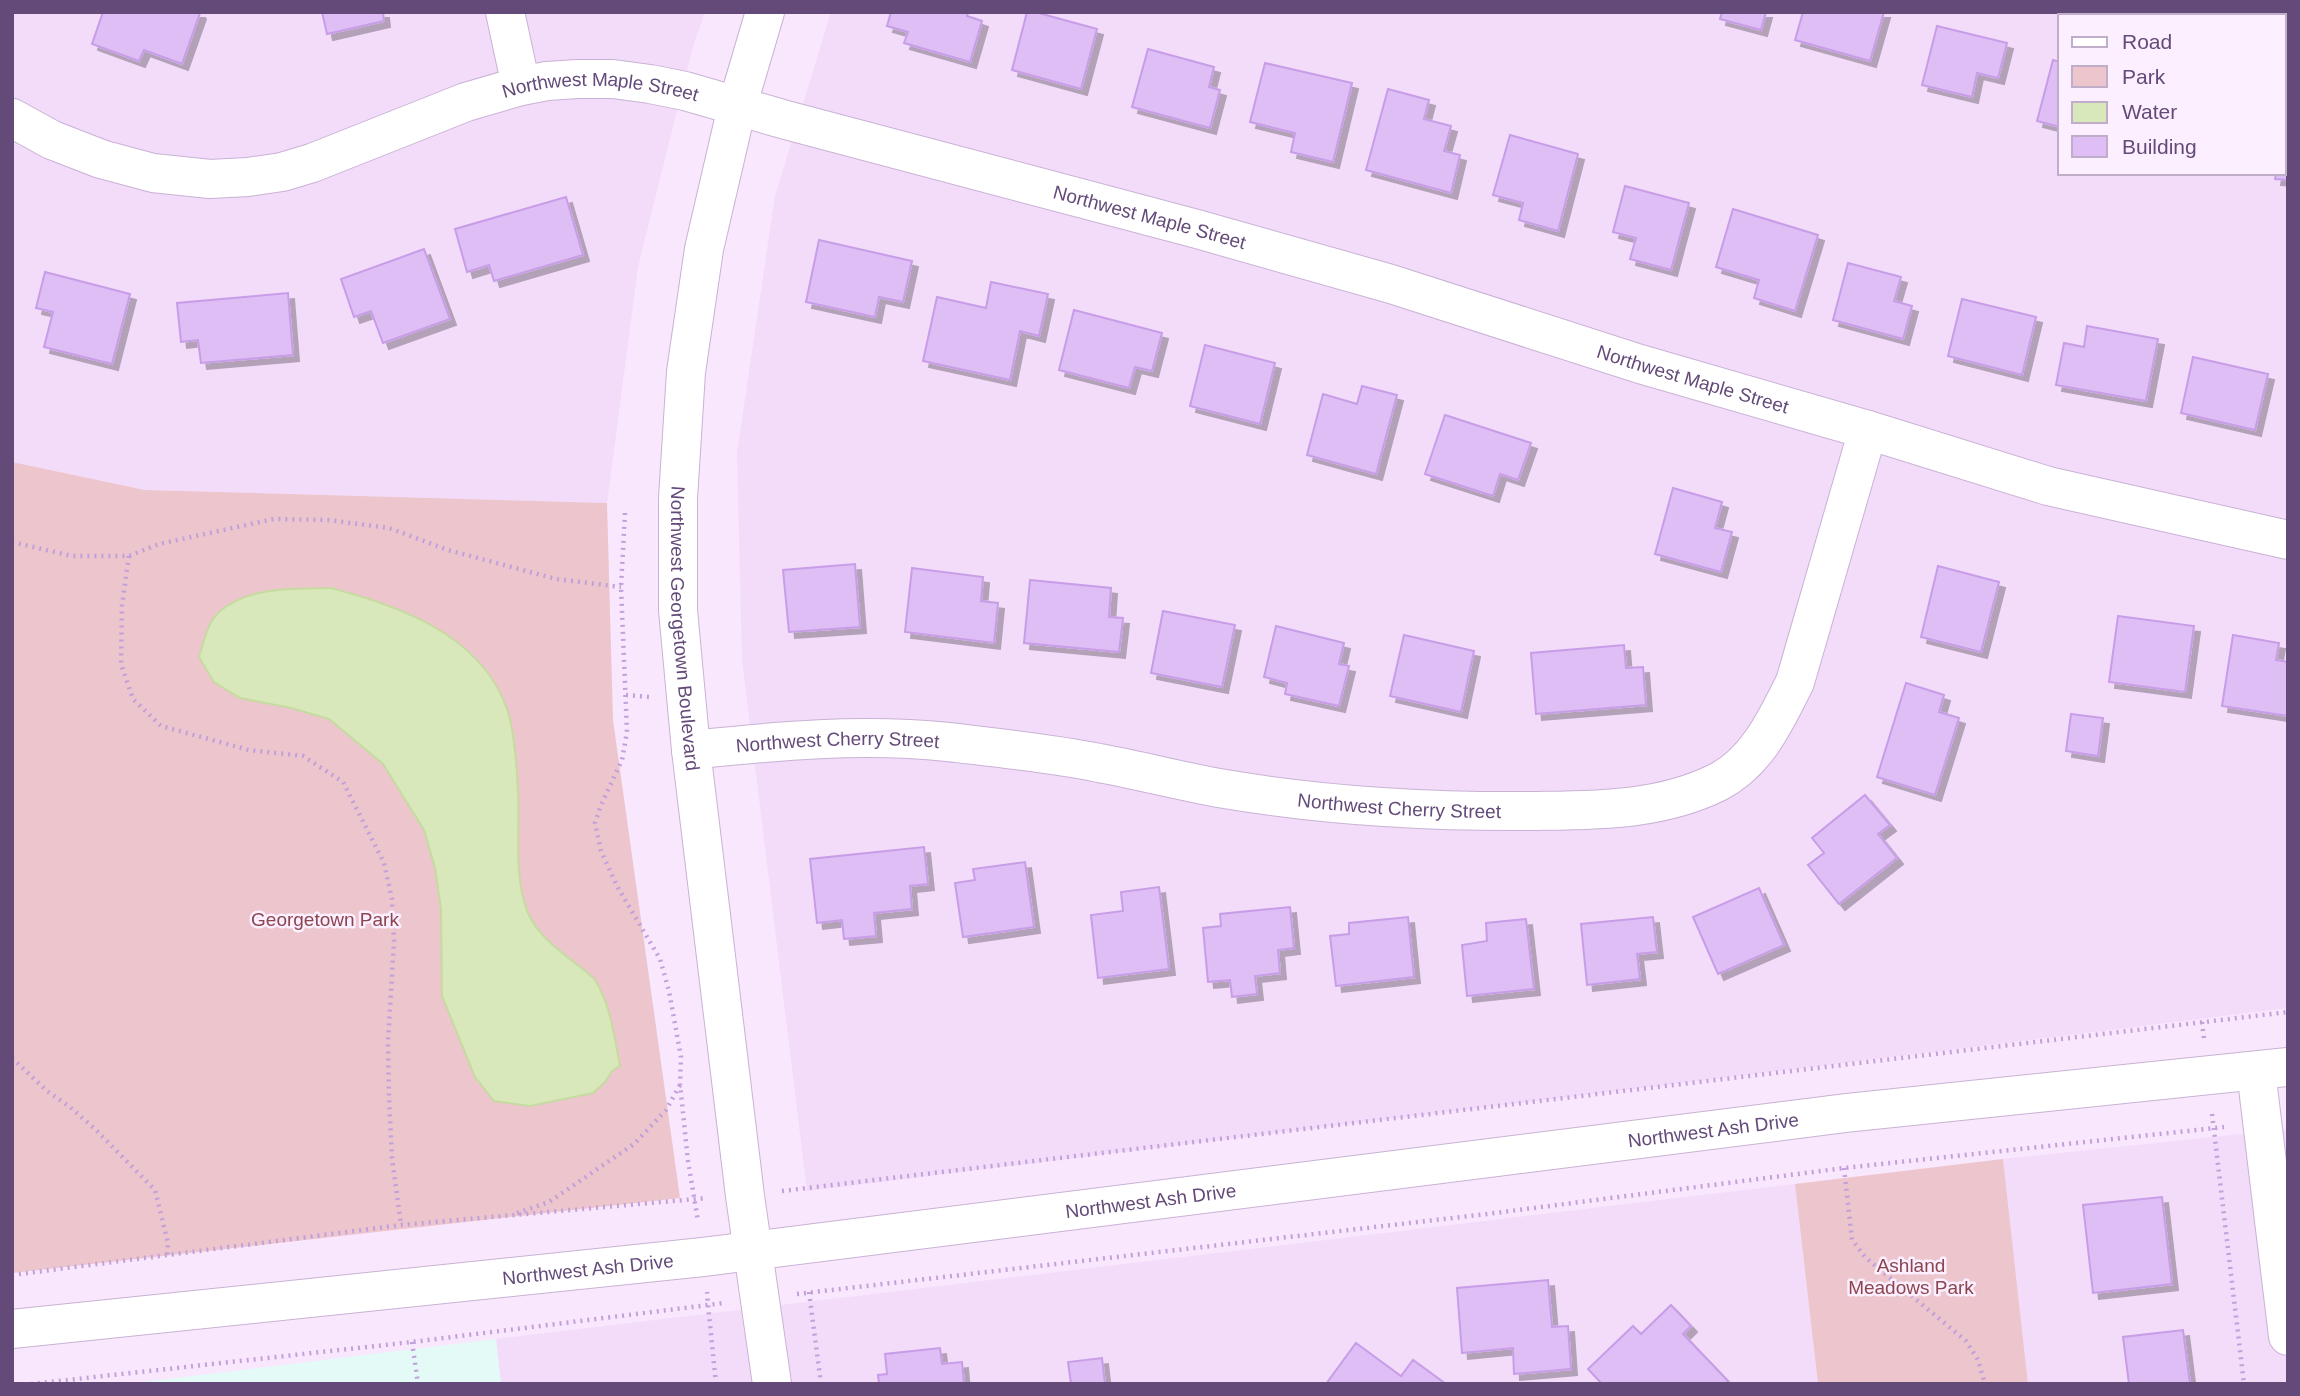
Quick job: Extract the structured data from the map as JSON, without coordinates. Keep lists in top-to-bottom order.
{
  "streets": {
    "street": [
      "Northwest Maple Street",
      "Northwest Georgetown Boulevard",
      "Northwest Cherry Street",
      "Northwest Ash Drive"
    ]
  },
  "crossings": [
    ["Northwest Maple Street", "Northwest Georgetown Boulevard"],
    ["Northwest Maple Street", "Northwest Cherry Street"],
    ["Northwest Georgetown Boulevard", "Northwest Cherry Street"],
    ["Northwest Georgetown Boulevard", "Northwest Ash Drive"]
  ],
  "parks": ["Georgetown Park", "Ashland Meadows Park"],
  "legend": [
    "Road",
    "Park",
    "Water",
    "Building"
  ]
}
